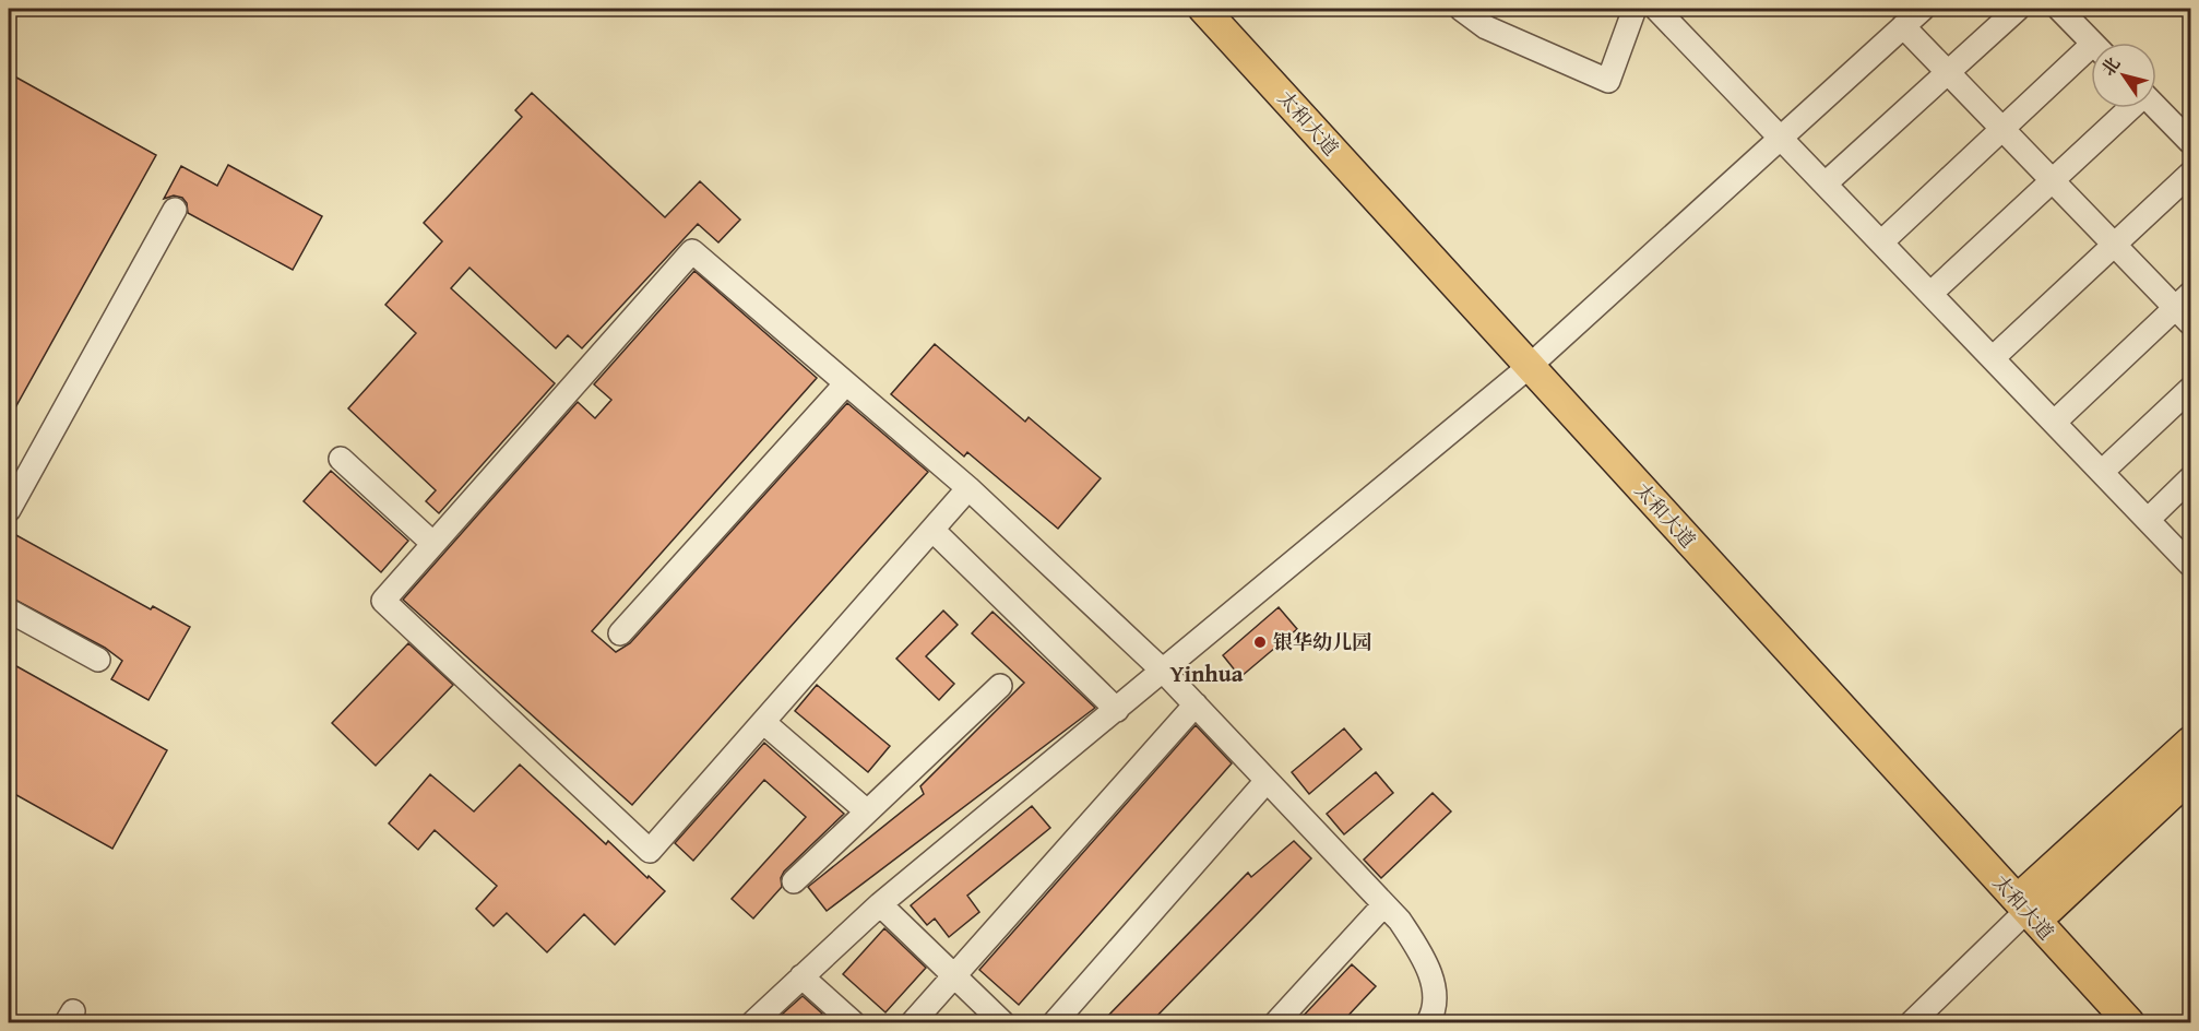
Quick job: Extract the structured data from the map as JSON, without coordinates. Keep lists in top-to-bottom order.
{
  "streets": {
    "main road": ["太和大道"]
  },
  "districts": ["Yinhua"],
  "places": ["银华幼儿园"],
  "north": "top left"
}
